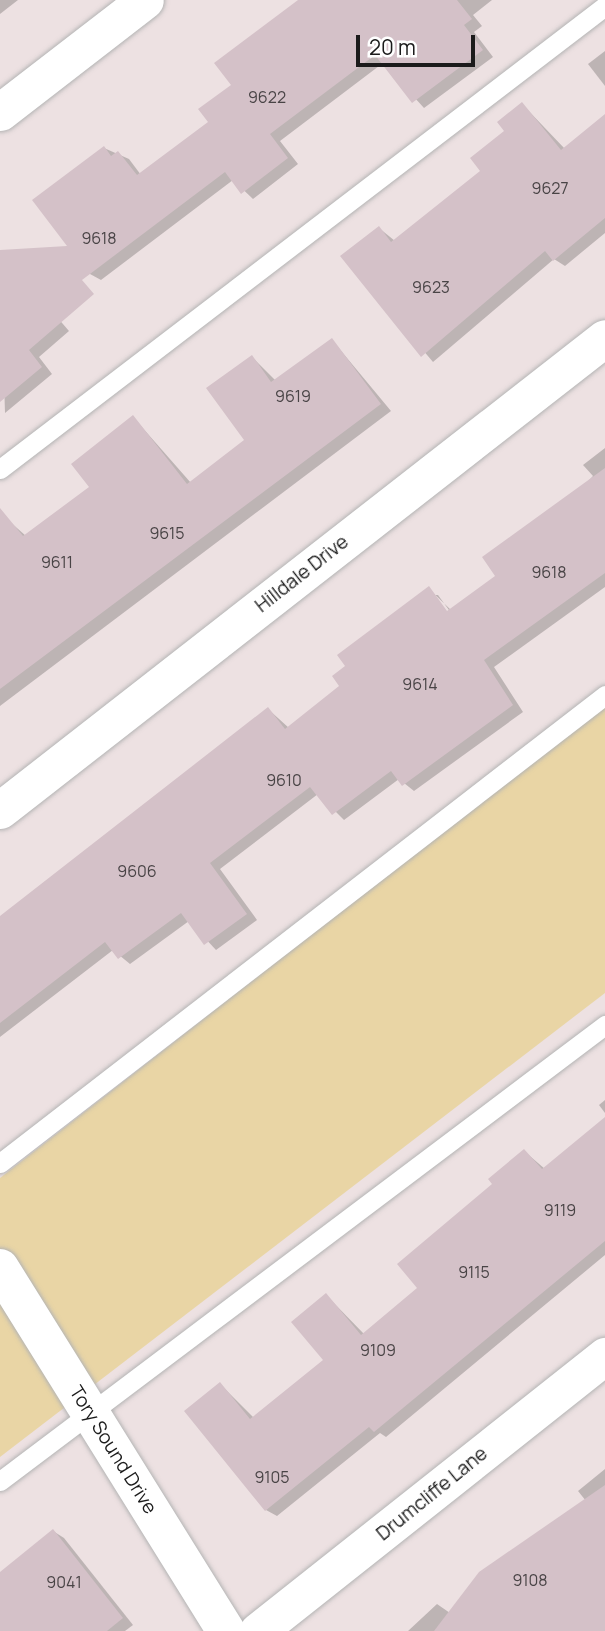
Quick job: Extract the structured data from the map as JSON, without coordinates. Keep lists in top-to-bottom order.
{
  "streets": {
    "street": ["Hilldale Drive", "Tory Sound Drive", "Drumcliffe Lane"]
  },
  "house_numbers": [
    "9622",
    "9627",
    "9618",
    "9623",
    "9619",
    "9615",
    "9611",
    "9618",
    "9614",
    "9610",
    "9606",
    "9119",
    "9115",
    "9109",
    "9105",
    "9108",
    "9041"
  ],
  "scale_bar": "20 m"
}
